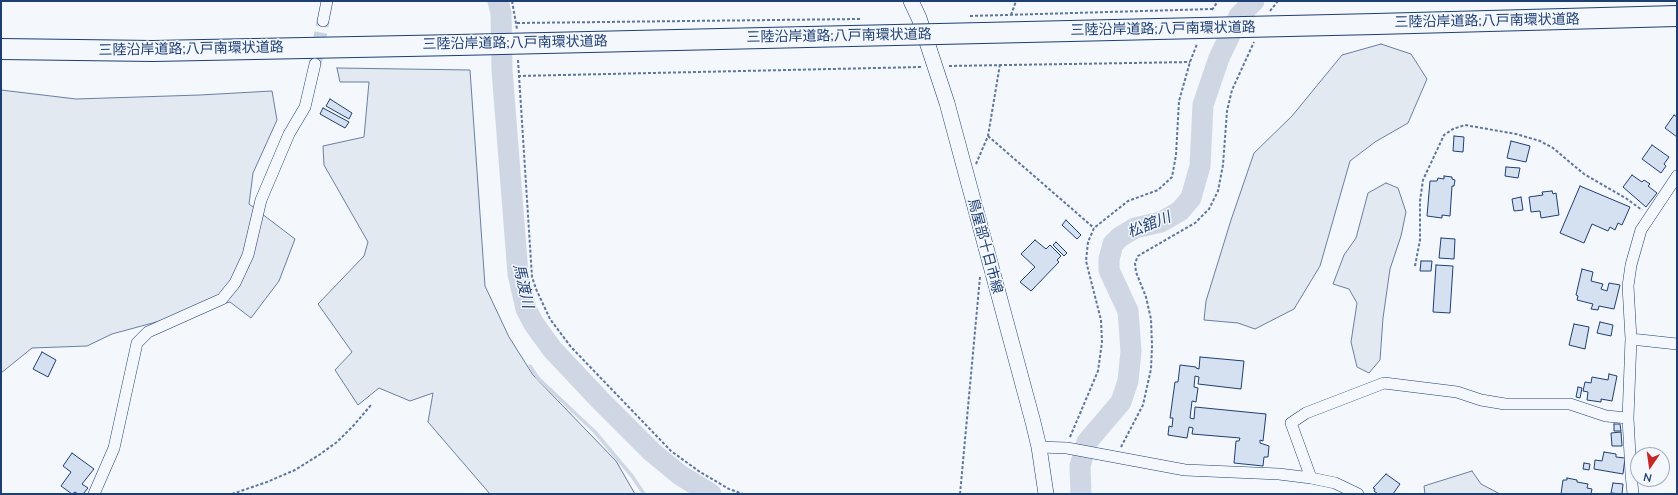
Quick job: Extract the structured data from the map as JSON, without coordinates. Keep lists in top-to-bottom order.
{
  "streets": {
    "highway": ["三陸沿岸道路;八戸南環状道路"],
    "main road": ["鳥屋部十日市線"]
  },
  "water": ["松舘川", "馬渡川"],
  "north": "bottom"
}
